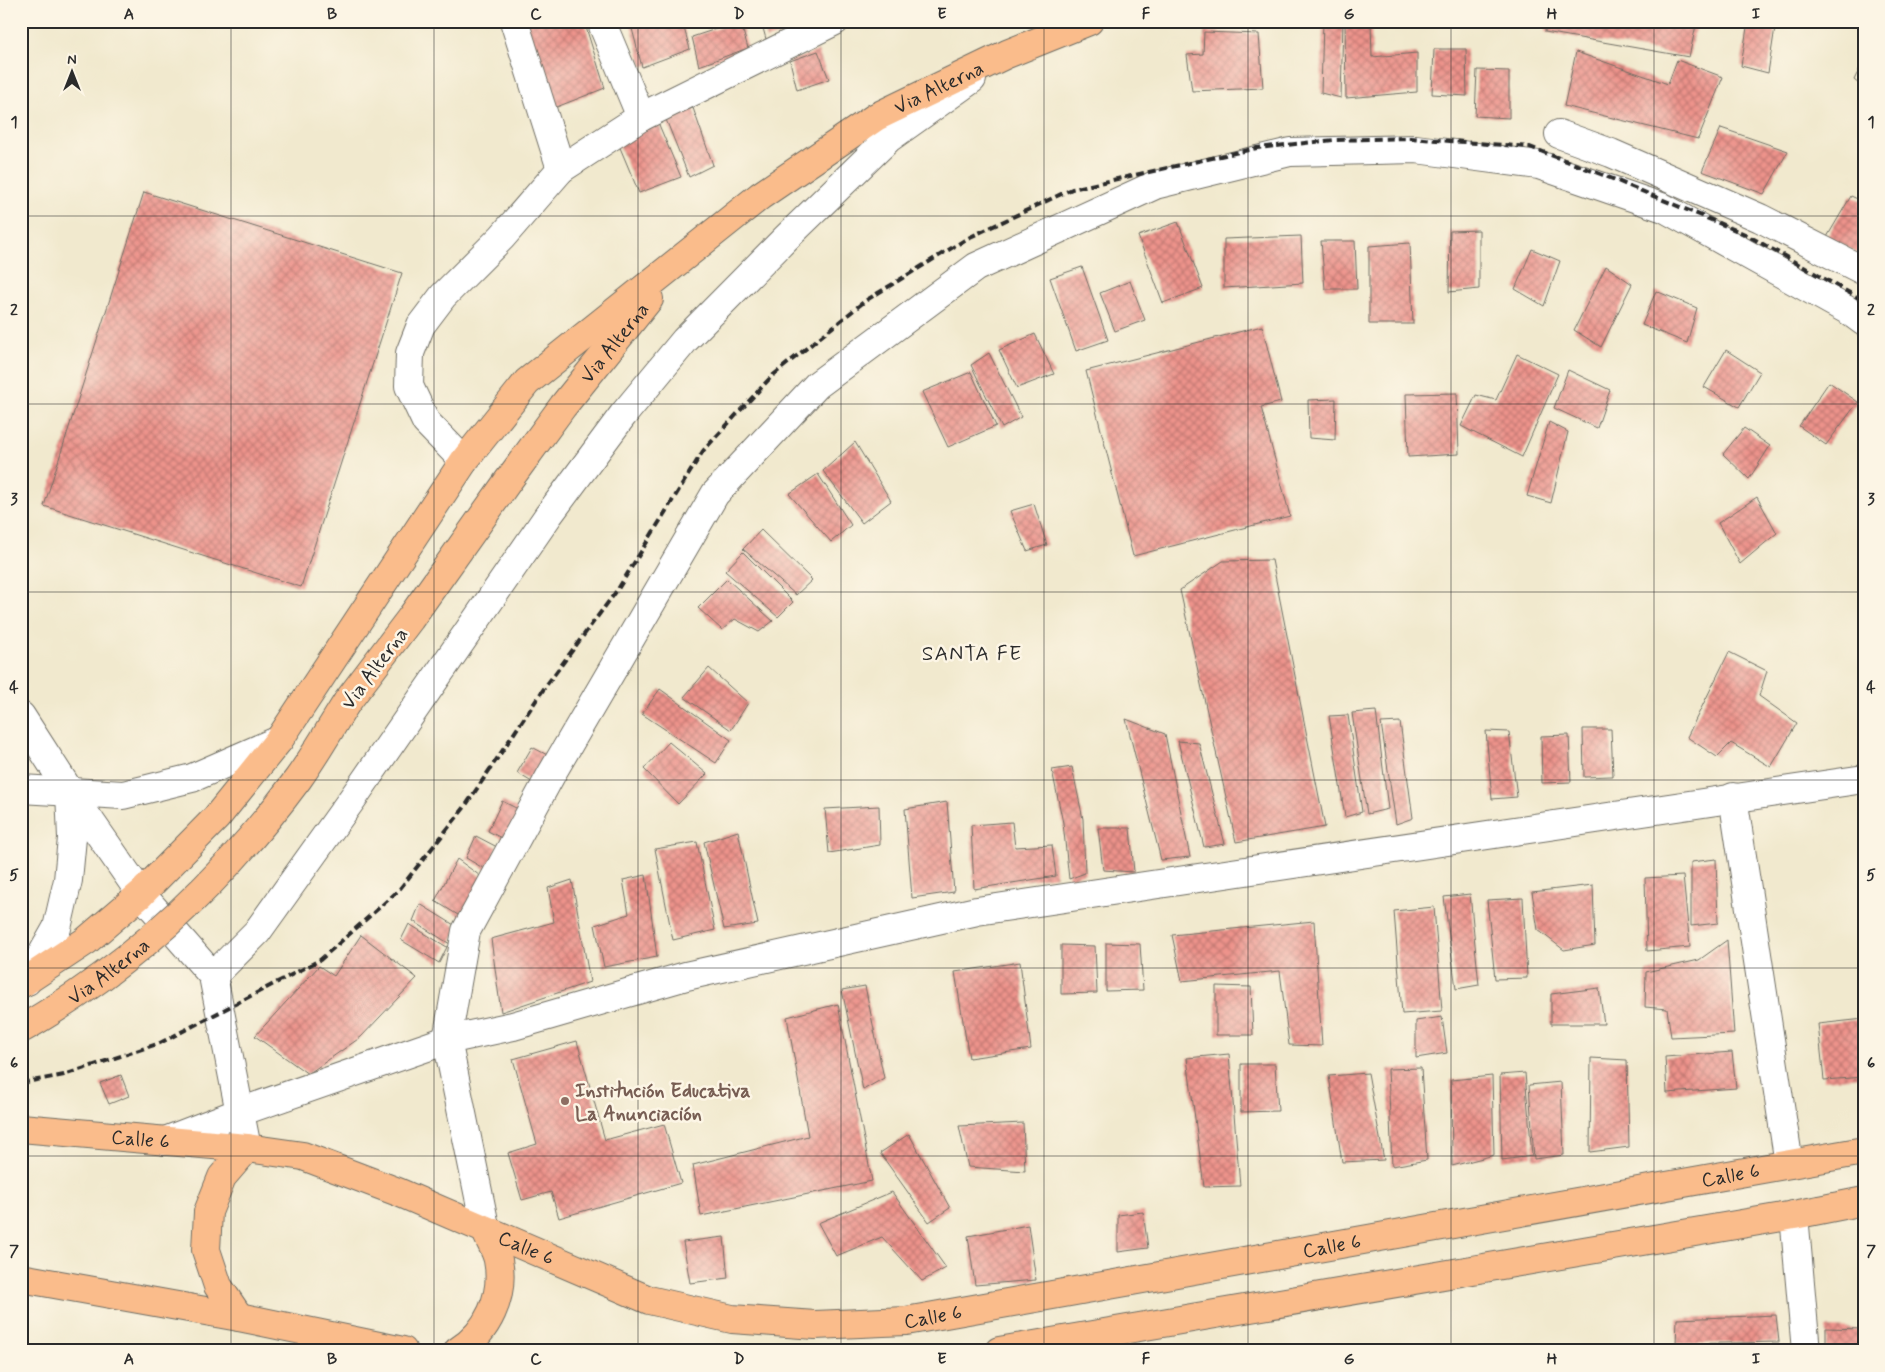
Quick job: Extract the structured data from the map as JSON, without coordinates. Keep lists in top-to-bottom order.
{
  "streets": {
    "main road": ["Via Alterna", "Calle 6"]
  },
  "districts": ["SANTA FE"],
  "places": ["Institución Educativa La Anunciación"],
  "north": "top",
  "grid": {
    "columns": [
      "A",
      "B",
      "C",
      "D",
      "E",
      "F",
      "G",
      "H",
      "I"
    ],
    "rows": [
      "1",
      "2",
      "3",
      "4",
      "5",
      "6",
      "7"
    ]
  }
}
